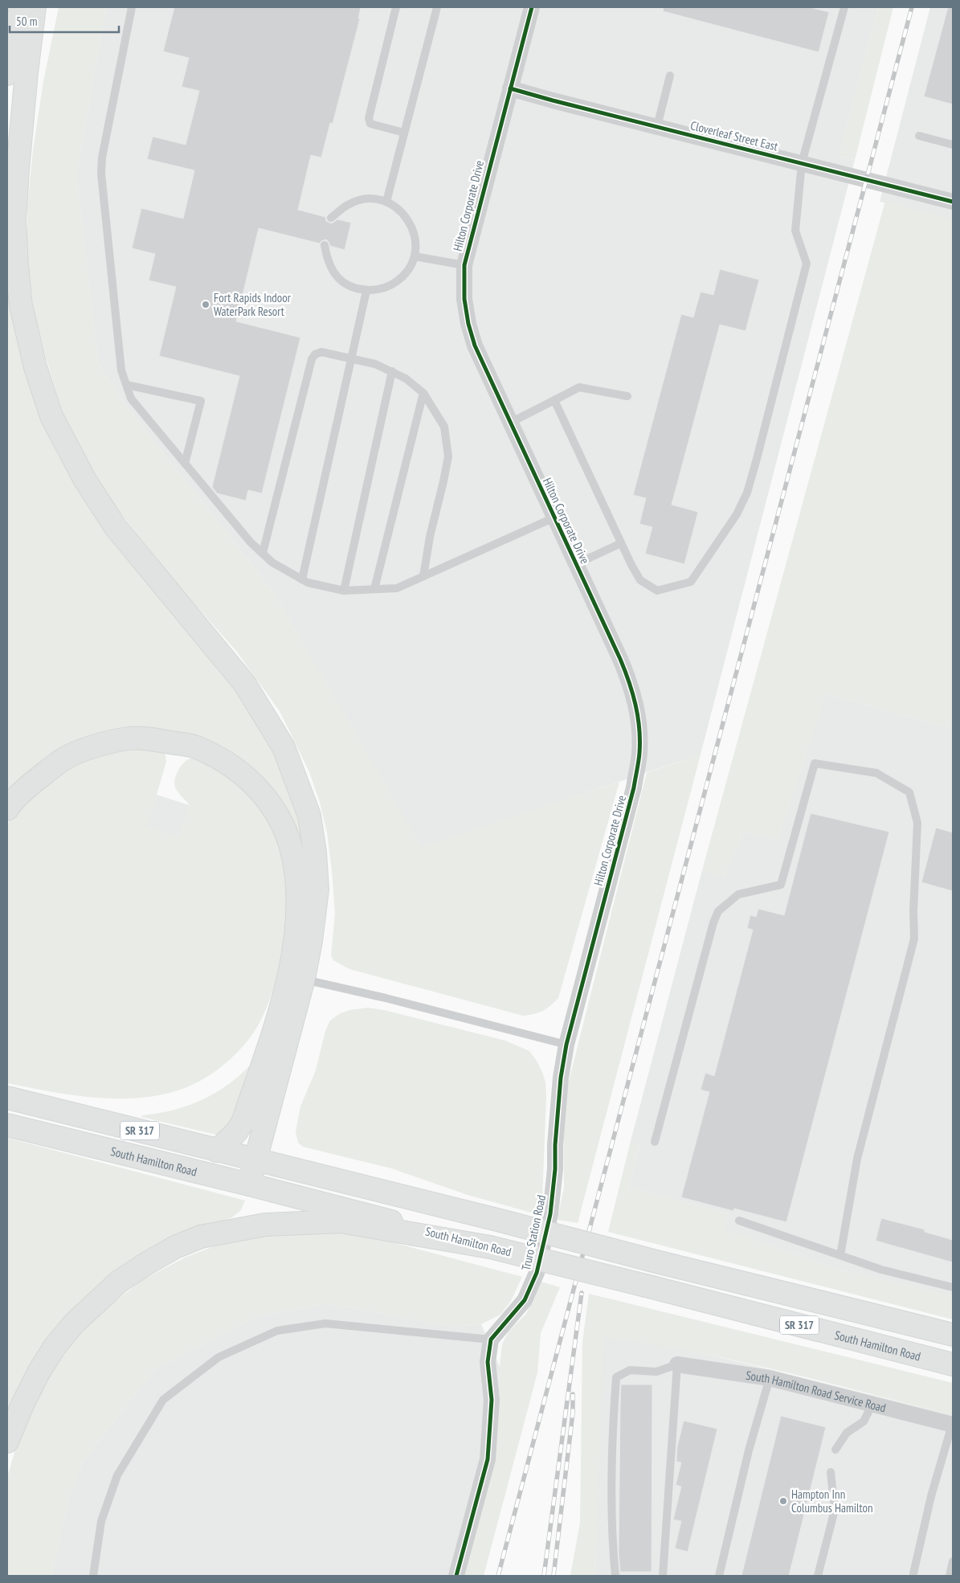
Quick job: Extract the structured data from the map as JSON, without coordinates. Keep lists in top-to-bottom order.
{
  "streets": {
    "main road": ["SR 317", "South Hamilton Road"],
    "street": [
      "Cloverleaf Street East",
      "Hilton Corporate Drive",
      "Truro Station Road",
      "South Hamilton Road Service Road"
    ]
  },
  "crossings": [
    ["Cloverleaf Street East", "Hilton Corporate Drive"],
    ["Hilton Corporate Drive", "Truro Station Road"]
  ],
  "places": ["Fort Rapids Indoor WaterPark Resort", "Hampton Inn Columbus Hamilton"],
  "scale_bar": "50 m"
}
